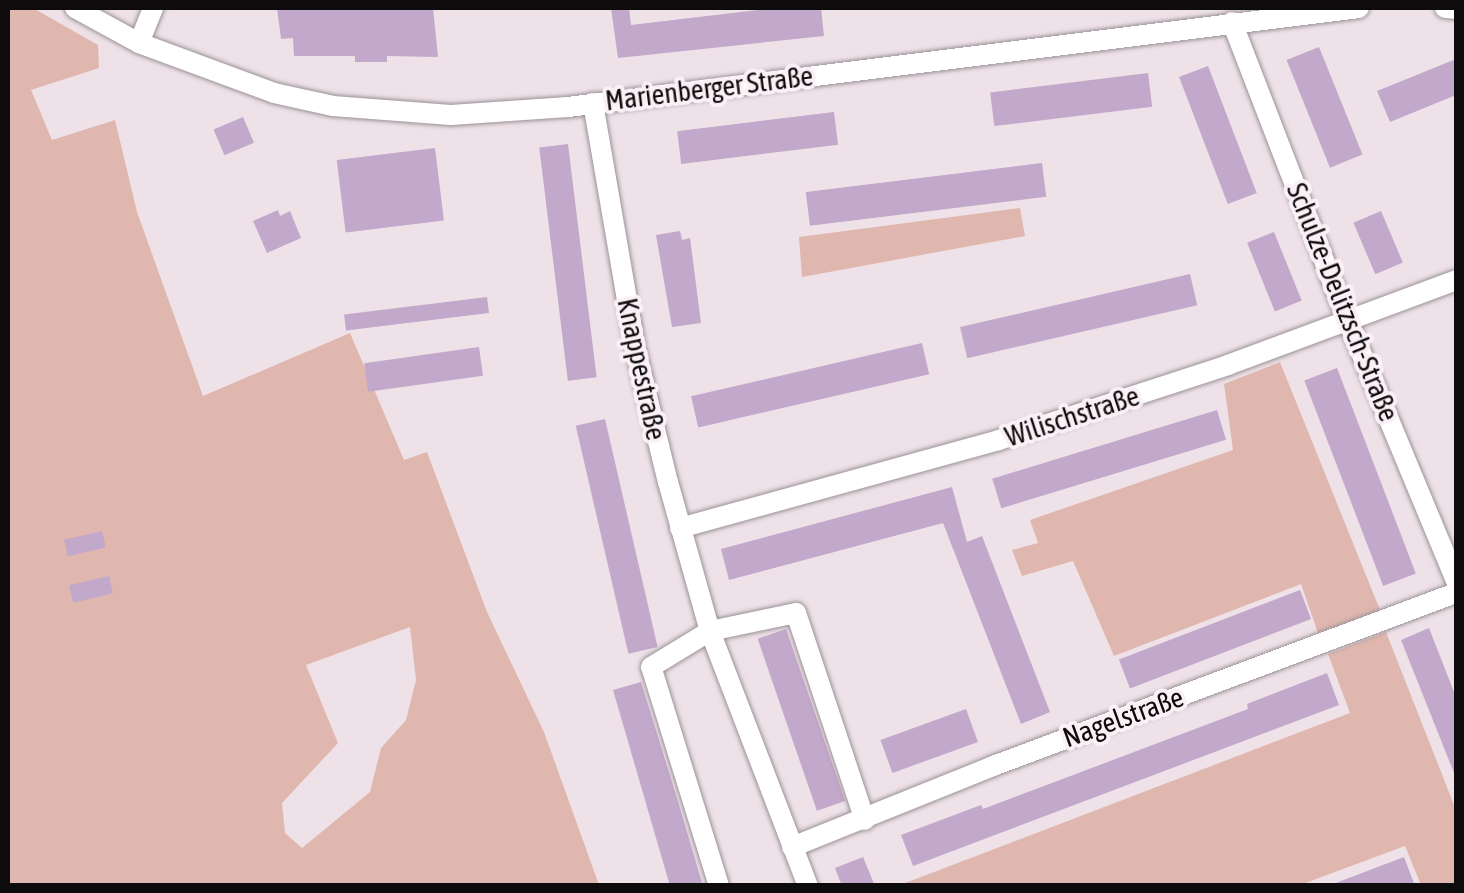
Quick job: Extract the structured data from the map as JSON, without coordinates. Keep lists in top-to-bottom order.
{
  "streets": {
    "street": [
      "Marienberger Straße",
      "Schulze-Delitzsch-Straße",
      "Knappestraße",
      "Wilischstraße",
      "Nagelstraße"
    ]
  },
  "crossings": [
    ["Marienberger Straße", "Schulze-Delitzsch-Straße"],
    ["Marienberger Straße", "Knappestraße"],
    ["Schulze-Delitzsch-Straße", "Wilischstraße"],
    ["Knappestraße", "Wilischstraße"],
    ["Knappestraße", "Nagelstraße"]
  ]
}
